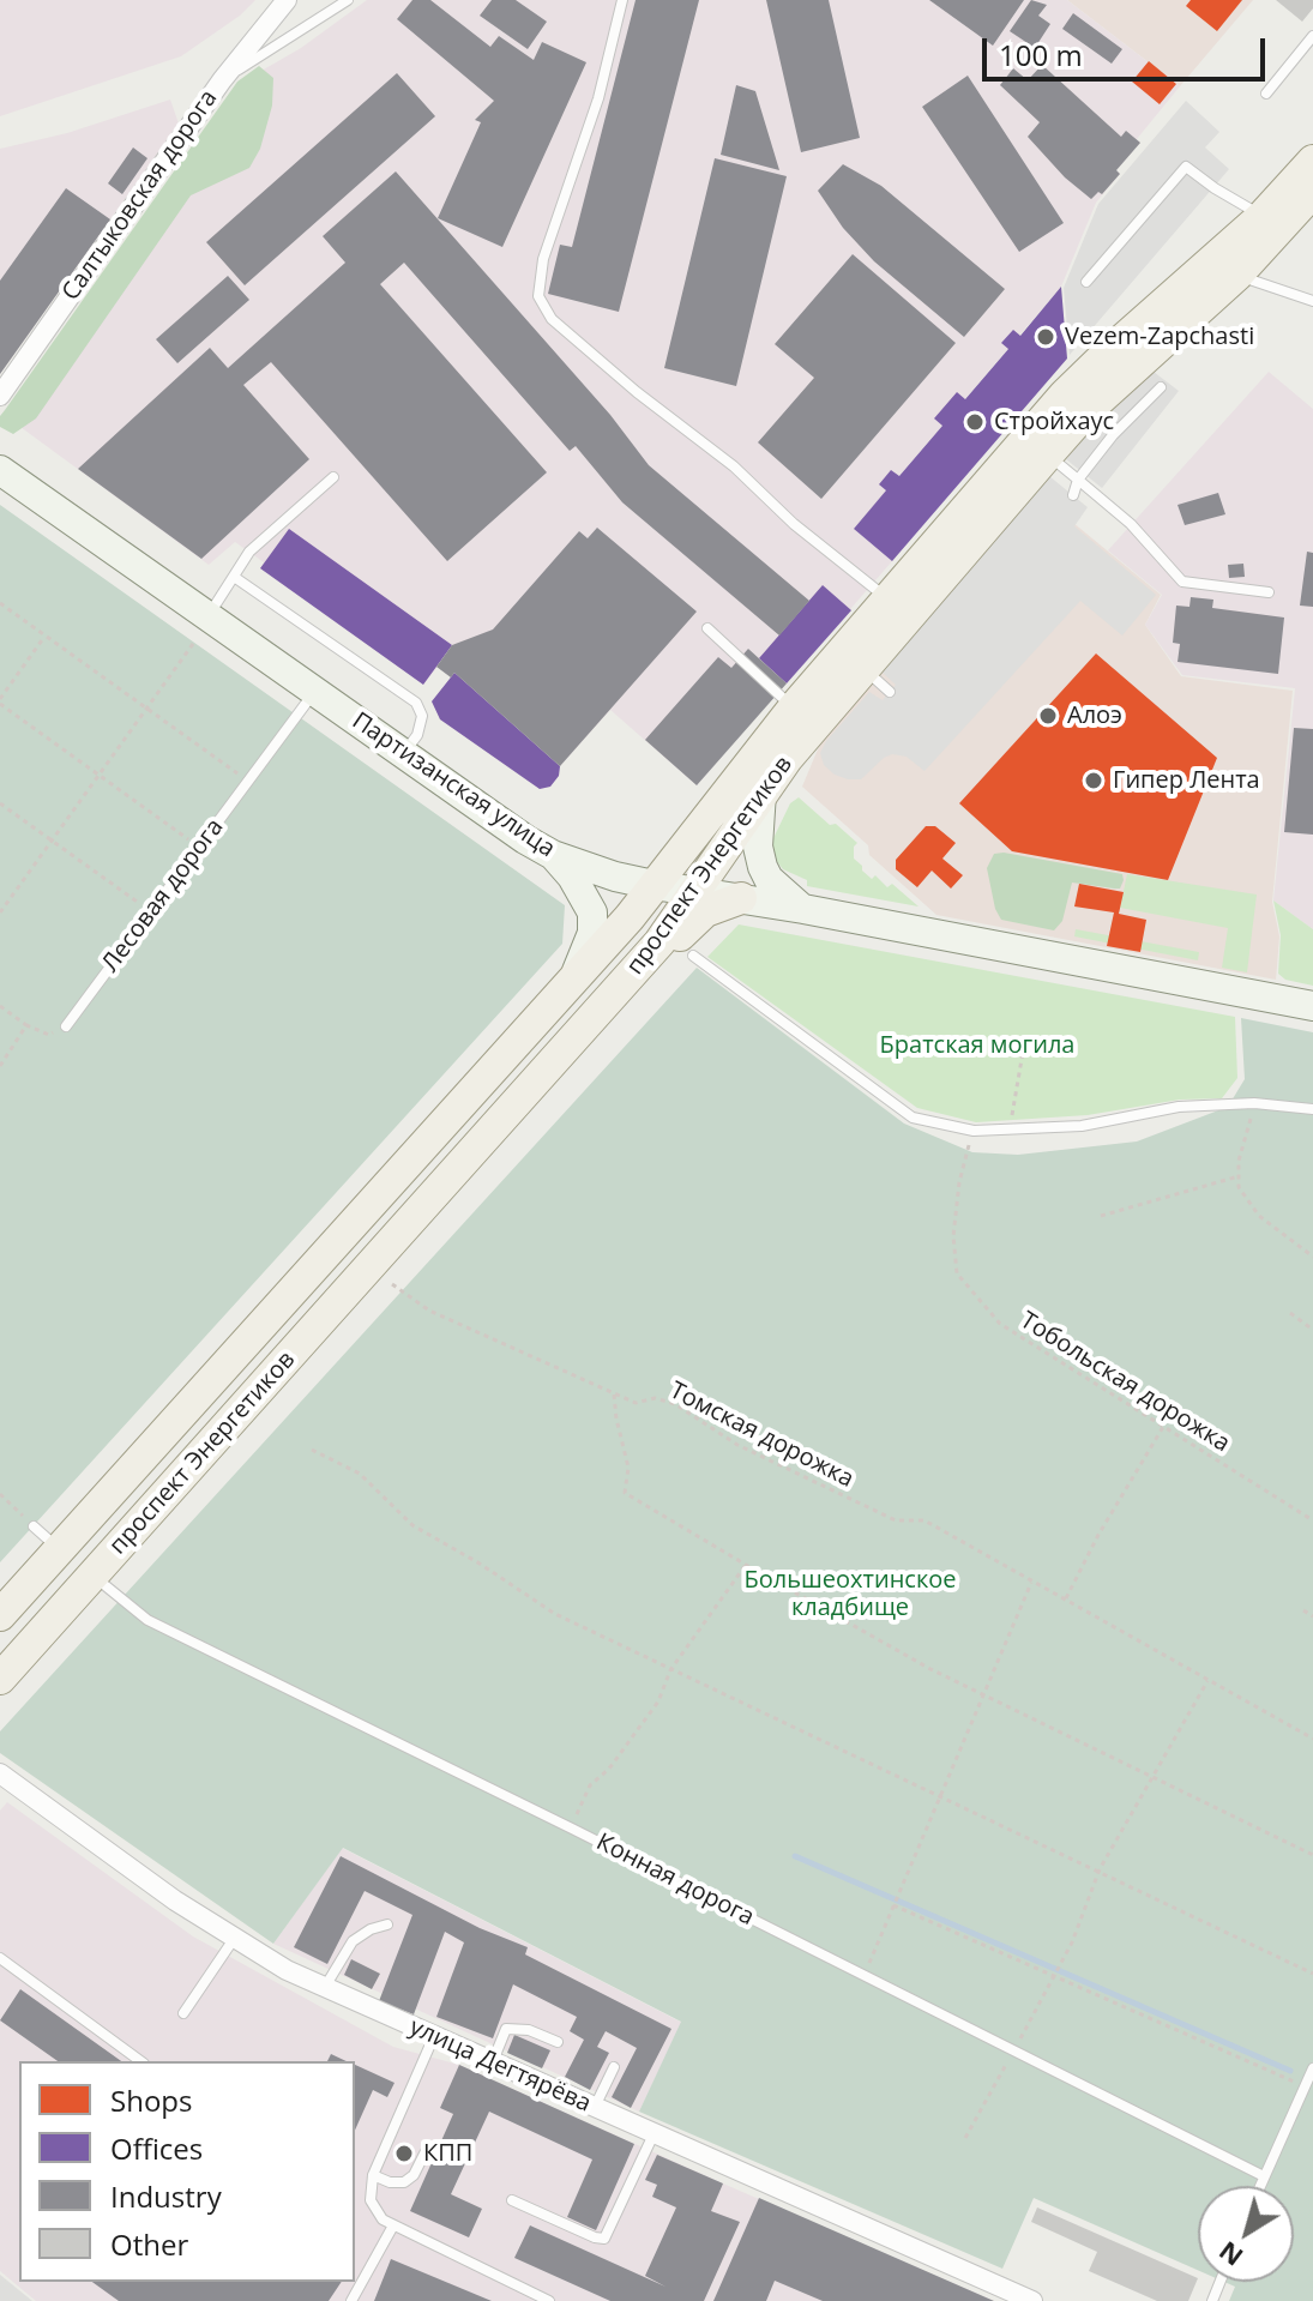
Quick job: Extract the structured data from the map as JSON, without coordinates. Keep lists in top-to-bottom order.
{
  "streets": {
    "main road": ["проспект Энергетиков"],
    "street": ["Салтыковская дорога", "Партизанская улица", "улица Дегтярёва"],
    "lane": ["Лесовая дорога", "Конная дорога"],
    "path": ["Тобольская дорожка", "Томская дорожка"]
  },
  "crossings": [
    ["Партизанская улица", "проспект Энергетиков"],
    ["Партизанская улица", "Лесовая дорога"],
    ["проспект Энергетиков", "Конная дорога"]
  ],
  "parks": ["Братская могила", "Большеохтинское кладбище"],
  "places": [
    "Vezem-Zapchasti",
    "Стройхаус",
    "Алоэ",
    "Гипер Лента",
    "КПП"
  ],
  "legend": [
    "Shops",
    "Offices",
    "Industry",
    "Other"
  ],
  "scale_bar": "100 m",
  "north": "bottom left"
}
